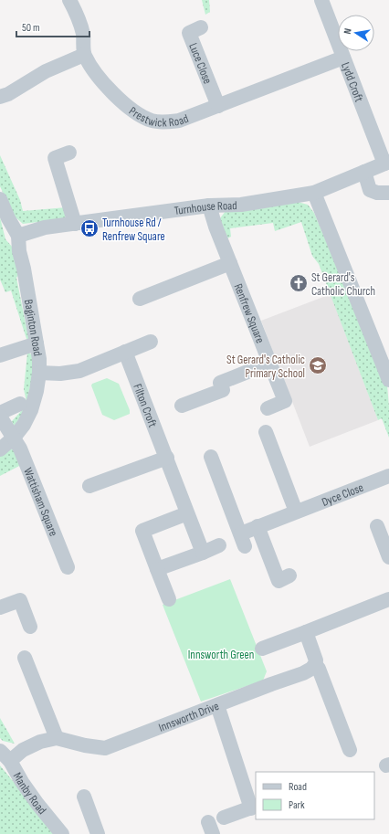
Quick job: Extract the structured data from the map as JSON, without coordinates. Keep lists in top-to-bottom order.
{
  "streets": {
    "street": [
      "Luce Close",
      "Lydd Croft",
      "Prestwick Road",
      "Turnhouse Road",
      "Renfrew Square",
      "Baginton Road",
      "Filton Croft",
      "Dyce Close",
      "Wattisham Square",
      "Innsworth Drive",
      "Manby Road"
    ]
  },
  "crossings": [
    ["Luce Close", "Prestwick Road"],
    ["Lydd Croft", "Prestwick Road"],
    ["Lydd Croft", "Turnhouse Road"],
    ["Turnhouse Road", "Renfrew Square"],
    ["Turnhouse Road", "Baginton Road"],
    ["Baginton Road", "Wattisham Square"],
    ["Innsworth Drive", "Manby Road"]
  ],
  "parks": ["Innsworth Green"],
  "places": {
    "bus stop": ["Turnhouse Rd / Renfrew Square"],
    "church": ["St Gerard's Catholic Church"],
    "school or university": ["St Gerard's Catholic Primary School"]
  },
  "legend": ["Road", "Park"],
  "scale_bar": "50 m",
  "north": "left"
}
